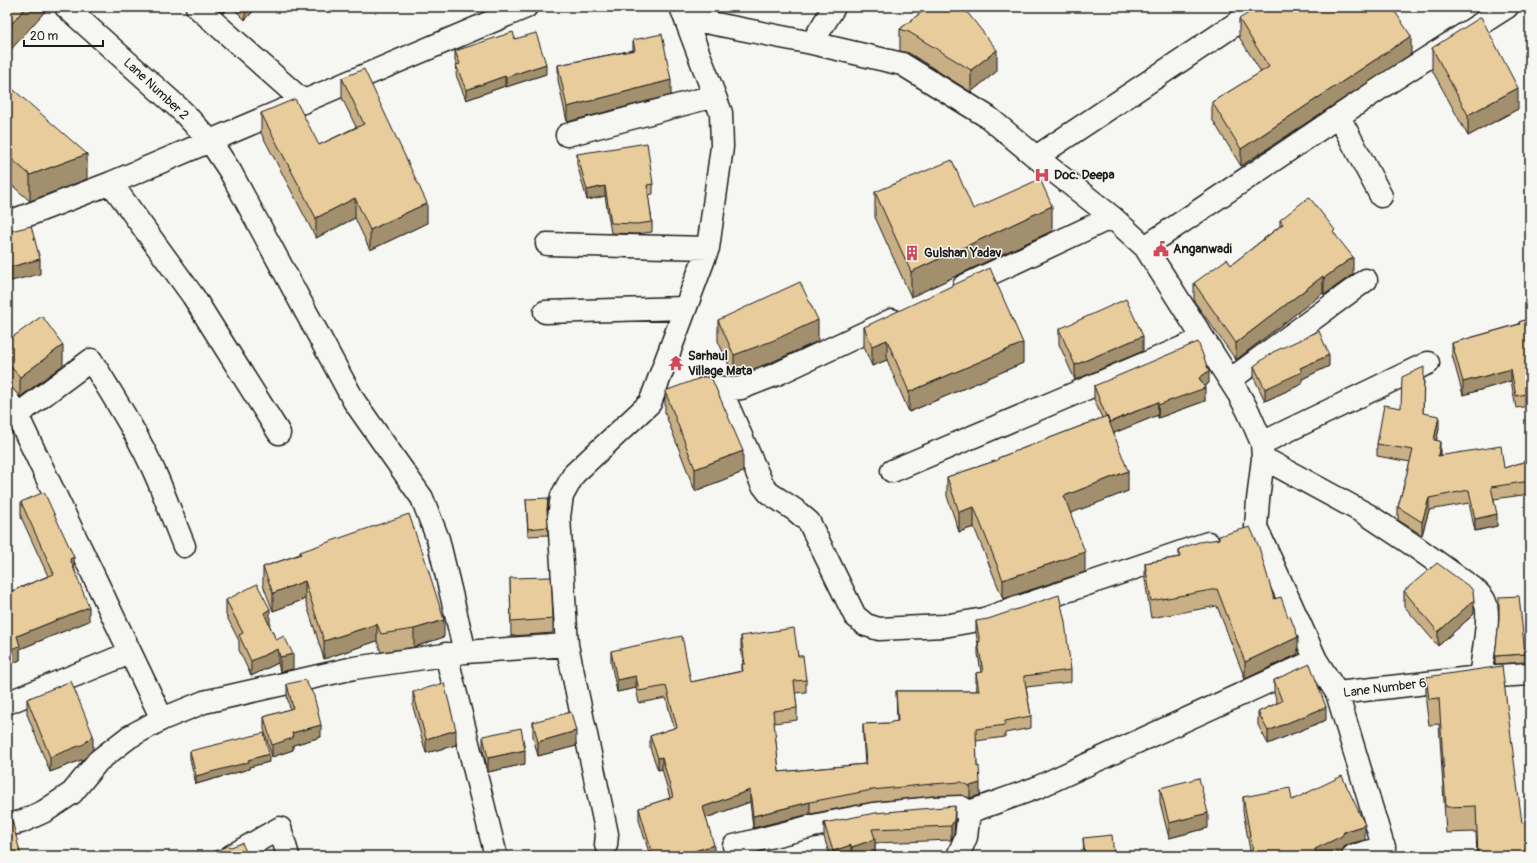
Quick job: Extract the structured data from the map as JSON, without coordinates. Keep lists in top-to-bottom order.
{
  "streets": {
    "street": ["Lane Number 2", "Lane Number 6"]
  },
  "places": {
    "hospital": ["Doc. Deepa"],
    "public building": ["Anganwadi"],
    "building": ["Gulshan Yadav"],
    "temple": ["Sarhaul Village Mata"]
  },
  "scale_bar": "20 m"
}
